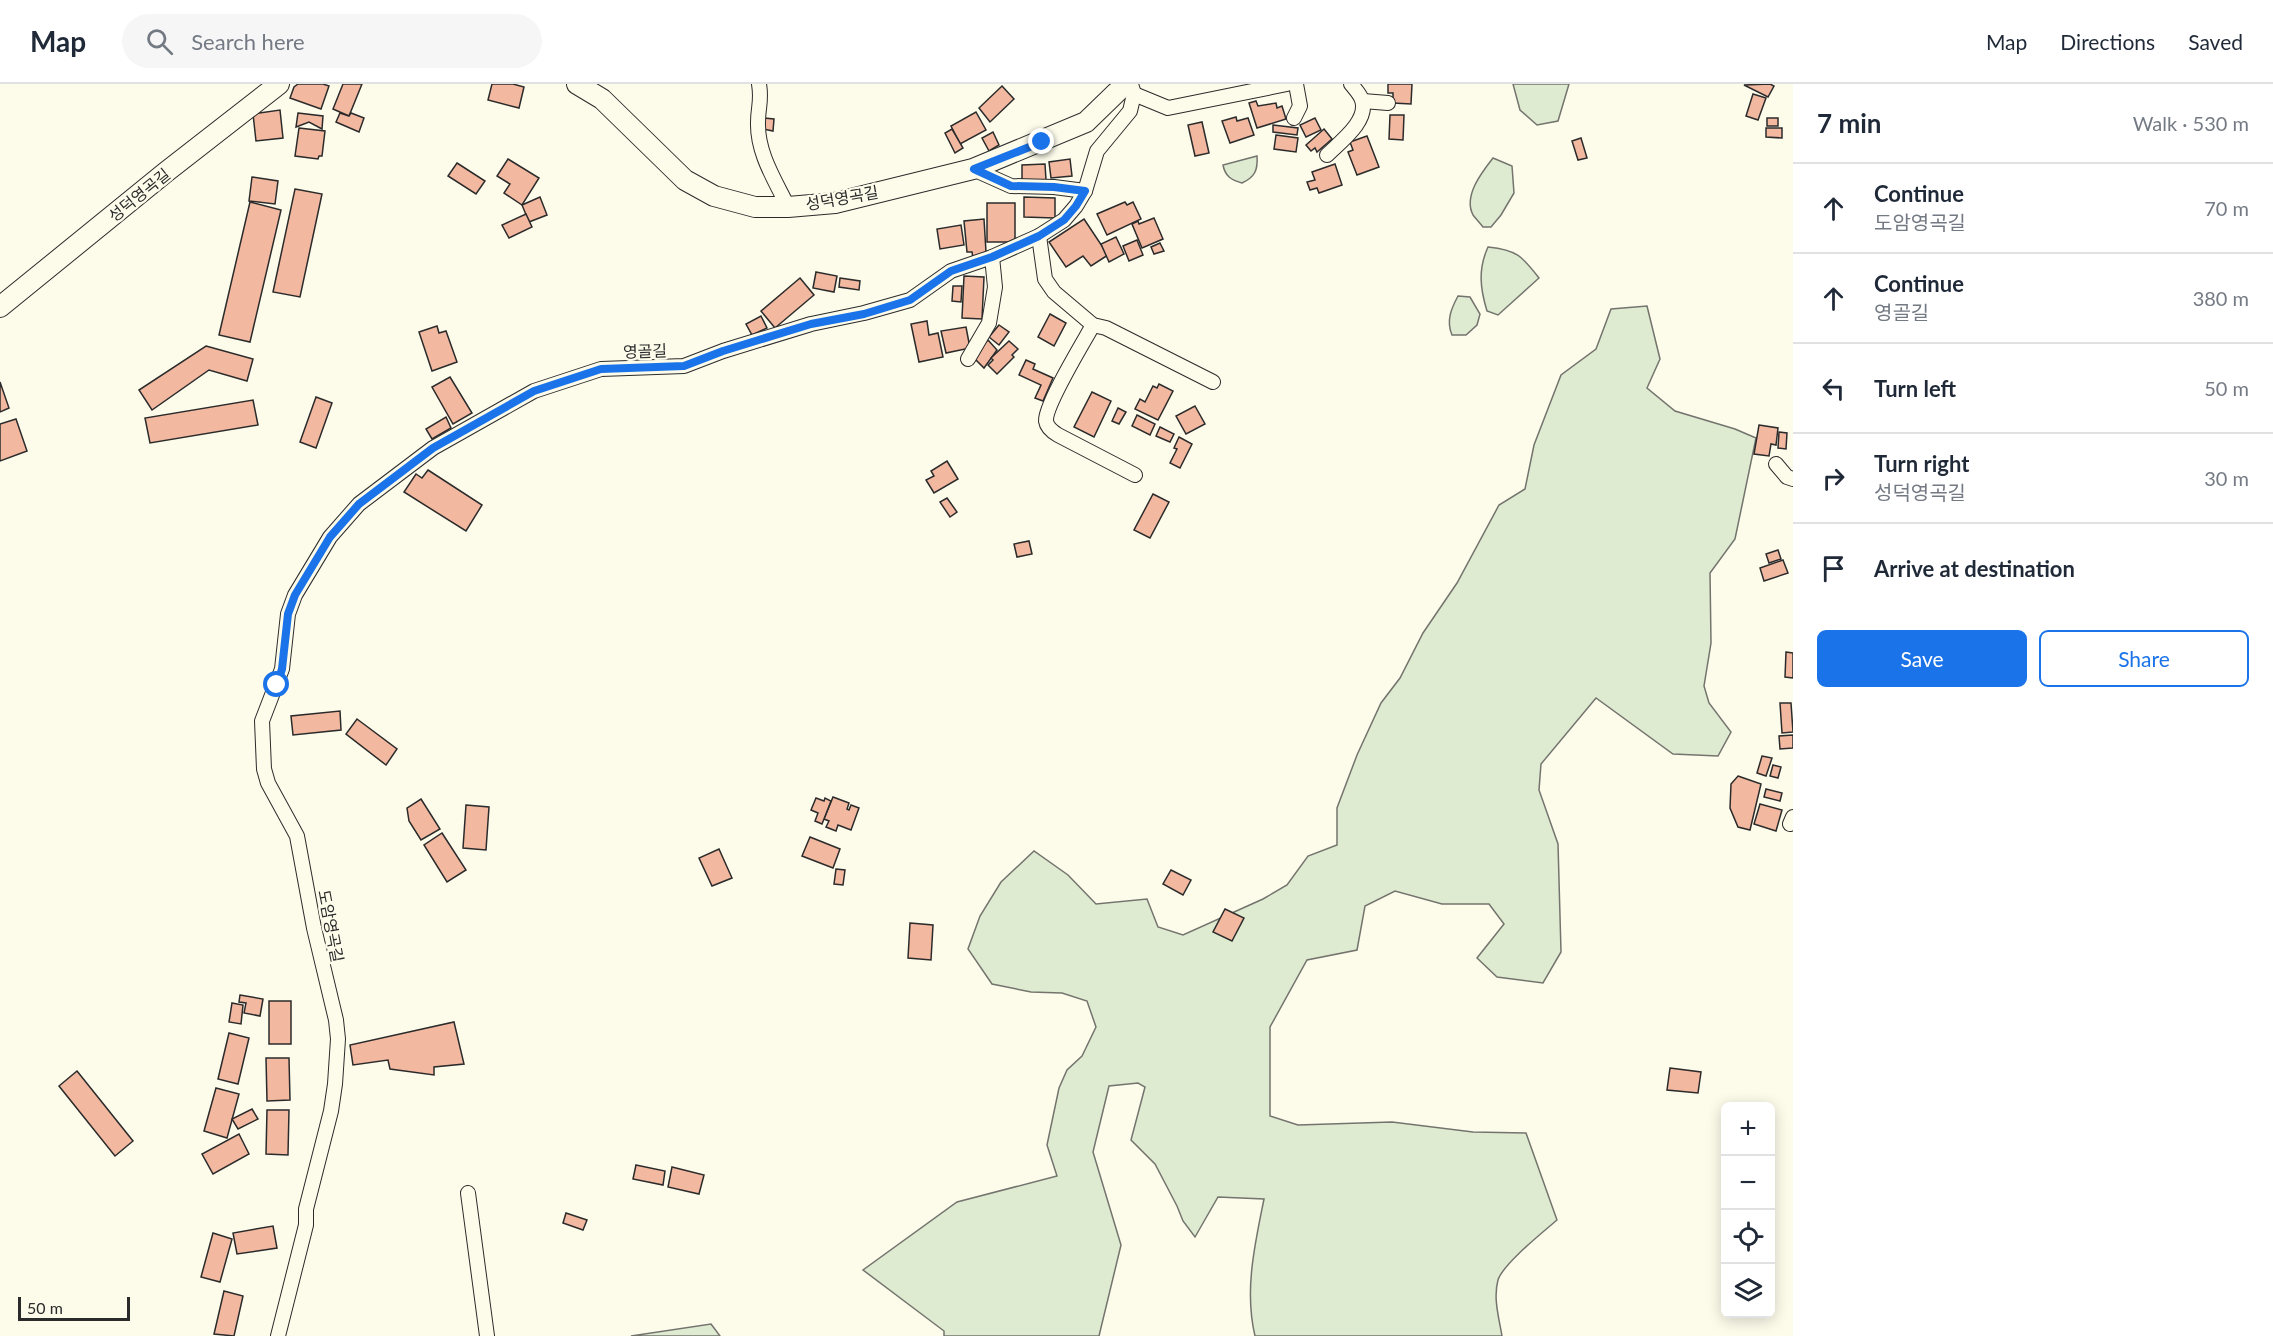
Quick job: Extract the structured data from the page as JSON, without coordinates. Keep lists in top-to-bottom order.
{
  "streets": {
    "main road": ["성덕영곡길"],
    "street": ["영골길", "도암영곡길"]
  },
  "crossings": [
    ["성덕영곡길", "영골길"],
    ["영골길", "도암영곡길"]
  ],
  "scale_bar": "50 m",
  "page": {
    "header": "Map",
    "search": "Search here",
    "nav": ["Map", "Directions", "Saved"],
    "heading": ["7 min", "Walk · 530 m"],
    "list": [
      ["Continue", "도암영곡길", "70 m"],
      ["Continue", "영골길", "380 m"],
      ["Turn left", "50 m"],
      ["Turn right", "성덕영곡길", "30 m"],
      "Arrive at destination"
    ],
    "buttons": ["Save", "Share"],
    "map_buttons": ["+", "−"],
    "scale": "50 m"
  }
}
